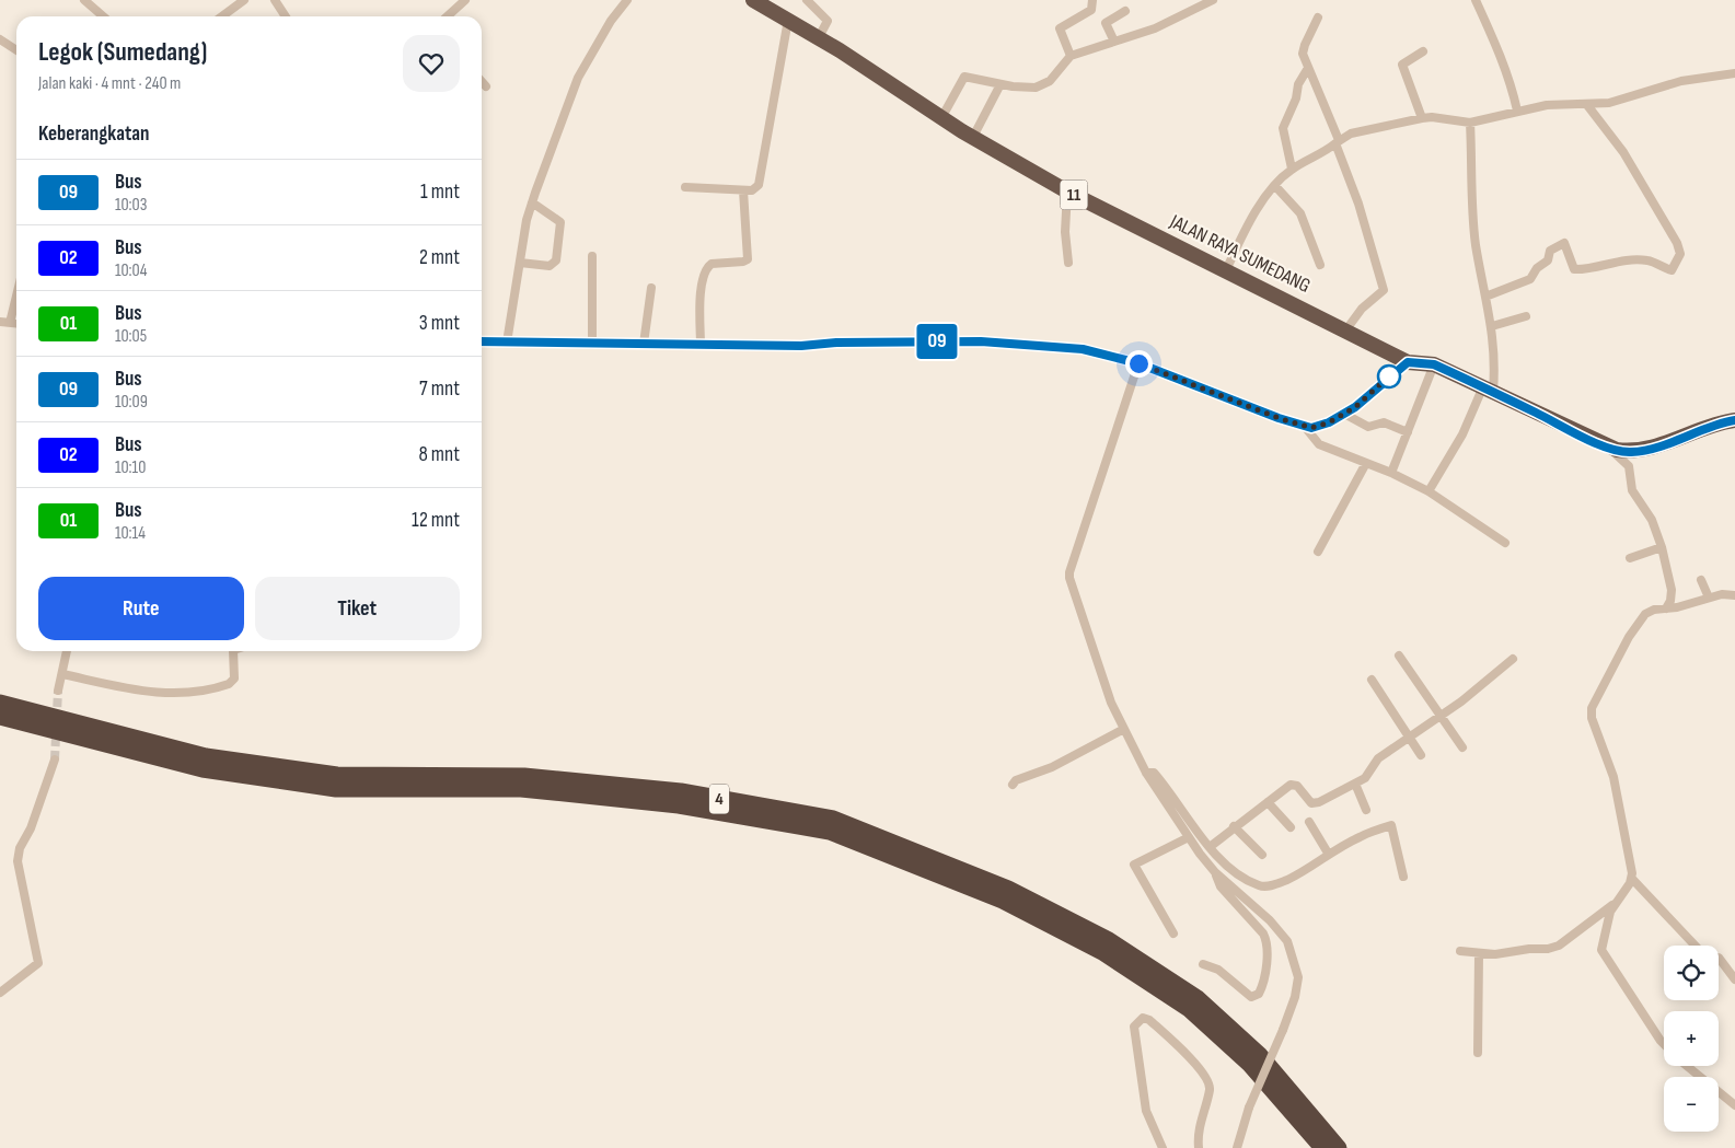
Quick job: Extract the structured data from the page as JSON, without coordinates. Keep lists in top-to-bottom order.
{
  "streets": {
    "highway": ["11", "JALAN RAYA SUMEDANG", "4"]
  },
  "lines": ["bus line 09"],
  "page": {
    "on_map": "09",
    "heading": [
      ["Legok (Sumedang)", "Jalan kaki · 4 mnt · 240 m"],
      "Keberangkatan"
    ],
    "list": [
      {
        "mark": "09",
        "name": "Bus",
        "note": "10:03",
        "value": "1 mnt"
      },
      {
        "mark": "02",
        "name": "Bus",
        "note": "10:04",
        "value": "2 mnt"
      },
      {
        "mark": "01",
        "name": "Bus",
        "note": "10:05",
        "value": "3 mnt"
      },
      {
        "mark": "09",
        "name": "Bus",
        "note": "10:09",
        "value": "7 mnt"
      },
      {
        "mark": "02",
        "name": "Bus",
        "note": "10:10",
        "value": "8 mnt"
      },
      {
        "mark": "01",
        "name": "Bus",
        "note": "10:14",
        "value": "12 mnt"
      }
    ],
    "buttons": ["Rute", "Tiket"],
    "map_buttons": ["+", "−"]
  }
}
